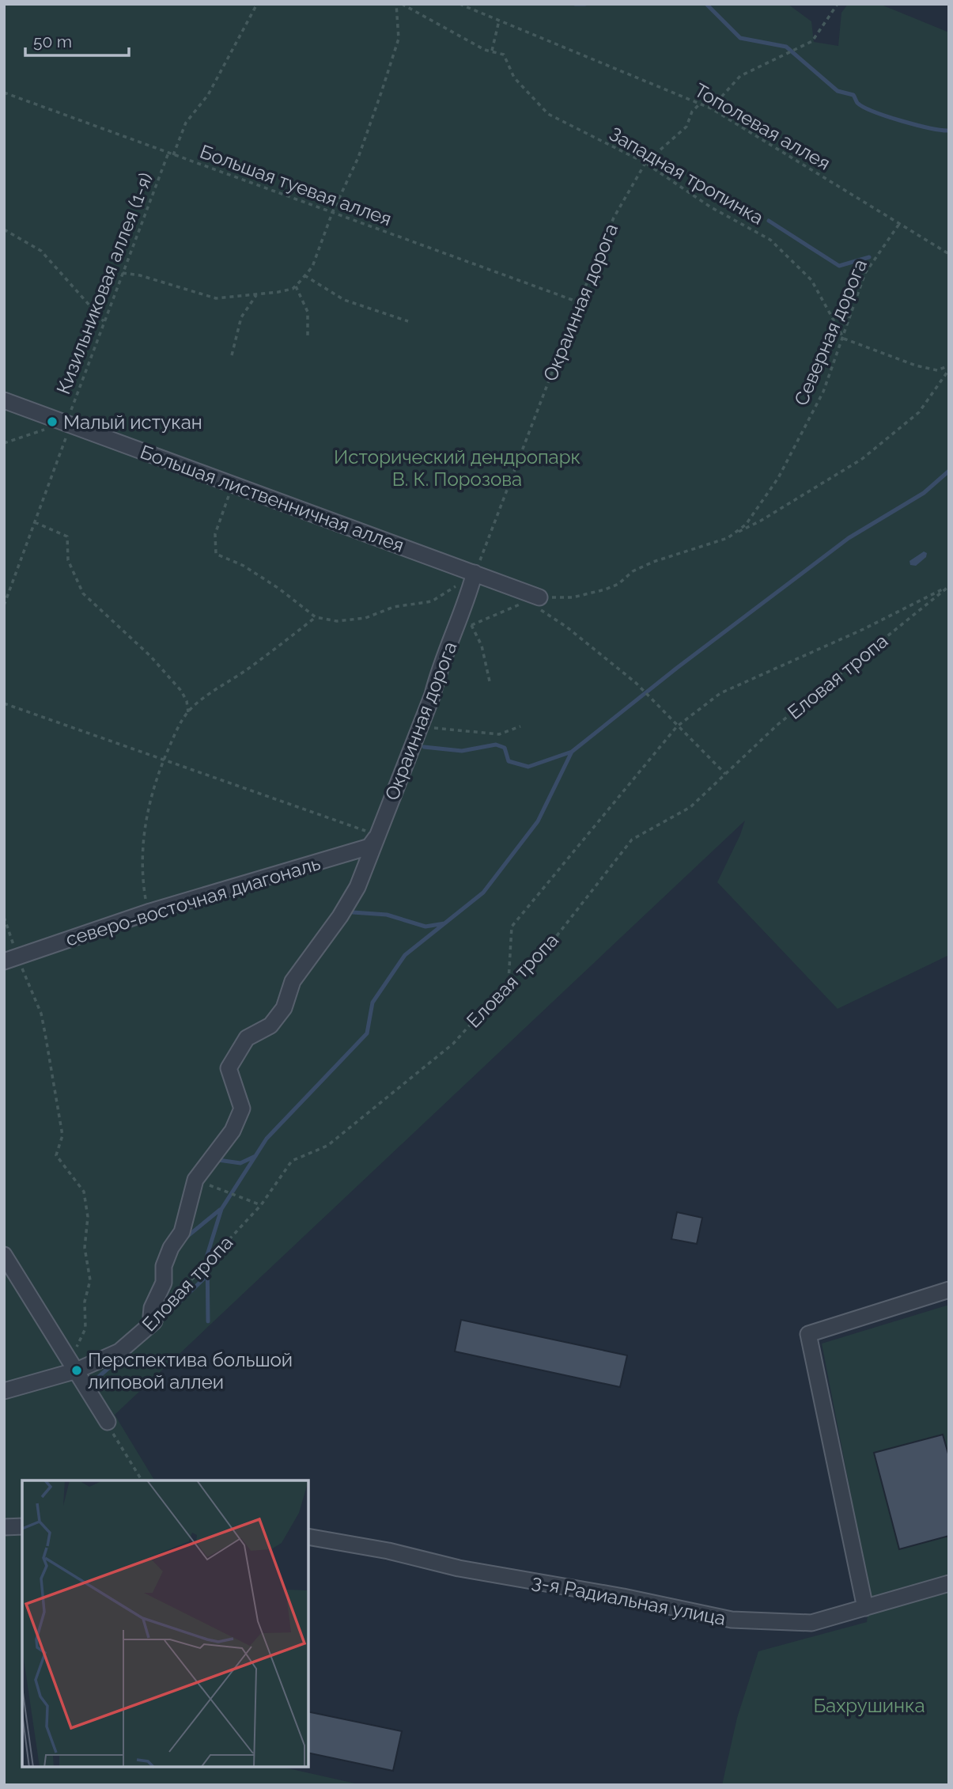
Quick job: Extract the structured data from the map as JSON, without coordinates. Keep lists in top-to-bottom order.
{
  "streets": {
    "street": [
      "Окраинная дорога",
      "Большая лиственничная аллея",
      "Еловая тропа",
      "северо-восточная диагональ",
      "3-я Радиальная улица"
    ],
    "path": [
      "Тополевая аллея",
      "Западная тропинка",
      "Большая туевая аллея",
      "Кизильниковая аллея (1-я)",
      "Северная дорога"
    ]
  },
  "crossings": [
    ["Тополевая аллея", "Окраинная дорога"],
    ["Тополевая аллея", "Северная дорога"],
    ["Западная тропинка", "Окраинная дорога"],
    ["Западная тропинка", "Северная дорога"],
    ["Большая туевая аллея", "Кизильниковая аллея (1-я)"],
    ["Большая туевая аллея", "Окраинная дорога"],
    ["Кизильниковая аллея (1-я)", "Большая лиственничная аллея"],
    ["Окраинная дорога", "Северная дорога"],
    ["Окраинная дорога", "Большая лиственничная аллея"],
    ["Окраинная дорога", "Еловая тропа"],
    ["Окраинная дорога", "северо-восточная диагональ"],
    ["Северная дорога", "Большая лиственничная аллея"]
  ],
  "parks": ["Исторический дендропарк В. К. Порозова", "Бахрушинка"],
  "places": ["Малый истукан", "Перспектива большой липовой аллеи"],
  "scale_bar": "50 m"
}
